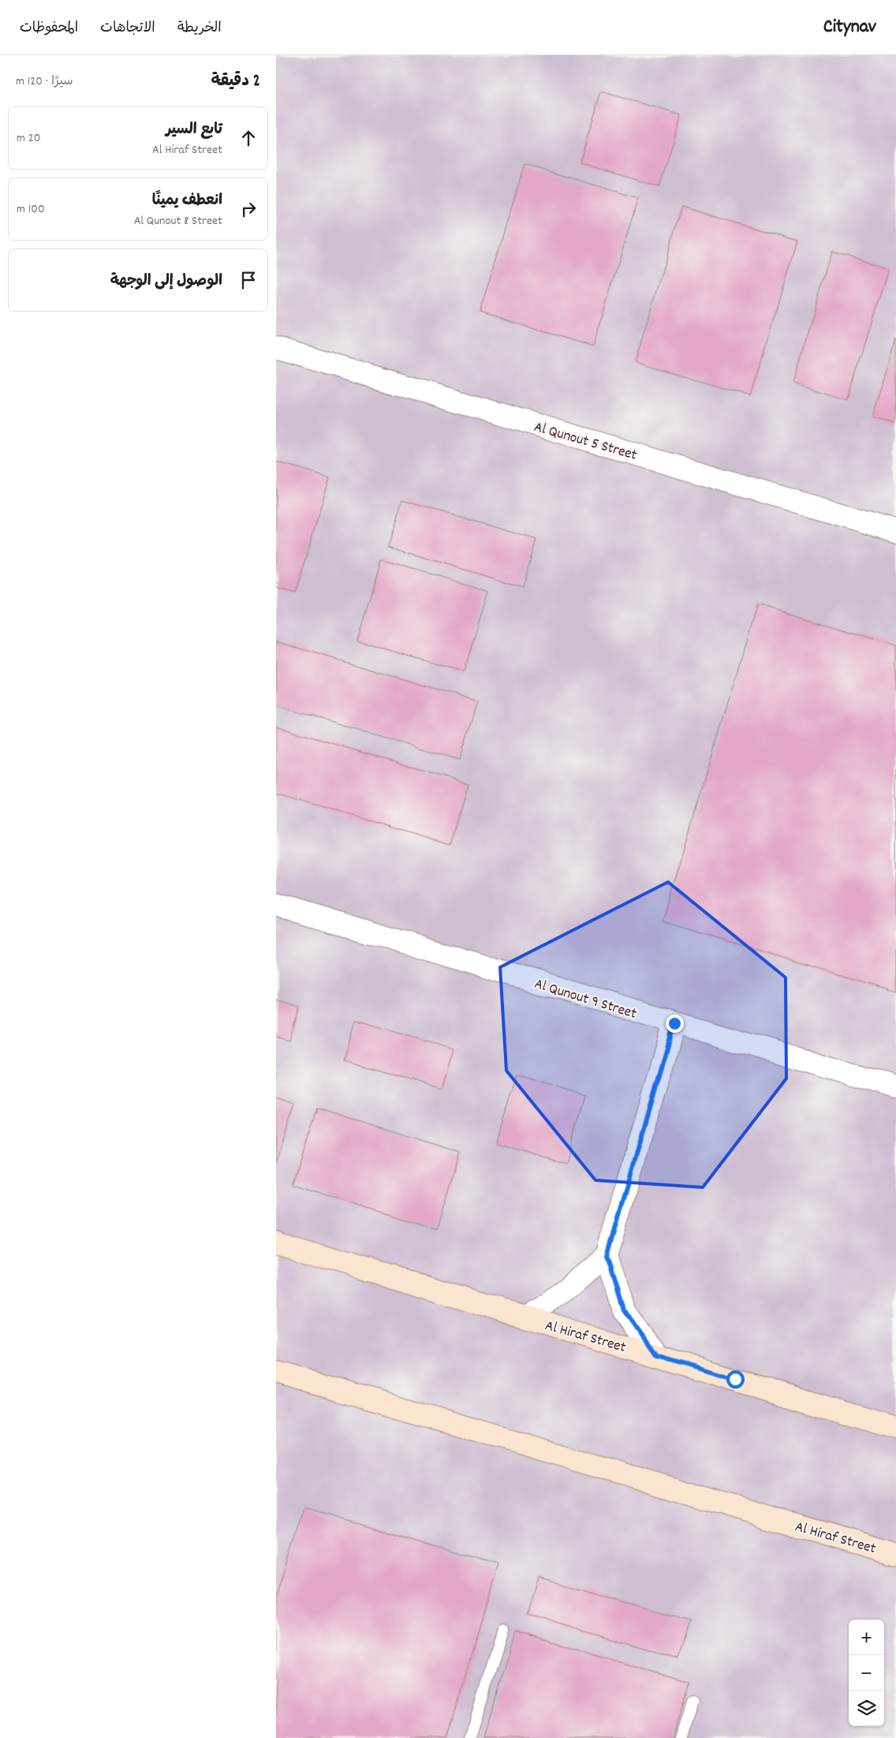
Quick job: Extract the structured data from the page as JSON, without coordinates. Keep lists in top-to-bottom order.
{
  "streets": {
    "street": ["Al Qunout 5 Street", "Al Qunout 9 Street", "Al Hiraf Street"]
  },
  "page": {
    "header": "Citynav",
    "nav": ["الخريطة", "الاتجاهات", "المحفوظات"],
    "heading": ["2 دقيقة", "سيرًا · 120 m"],
    "list": [
      ["تابع السير", "Al Hiraf Street", "20 m"],
      ["انعطف يمينًا", "Al Qunout 8 Street", "100 m"],
      "الوصول إلى الوجهة"
    ],
    "map_buttons": ["+", "−"]
  }
}
